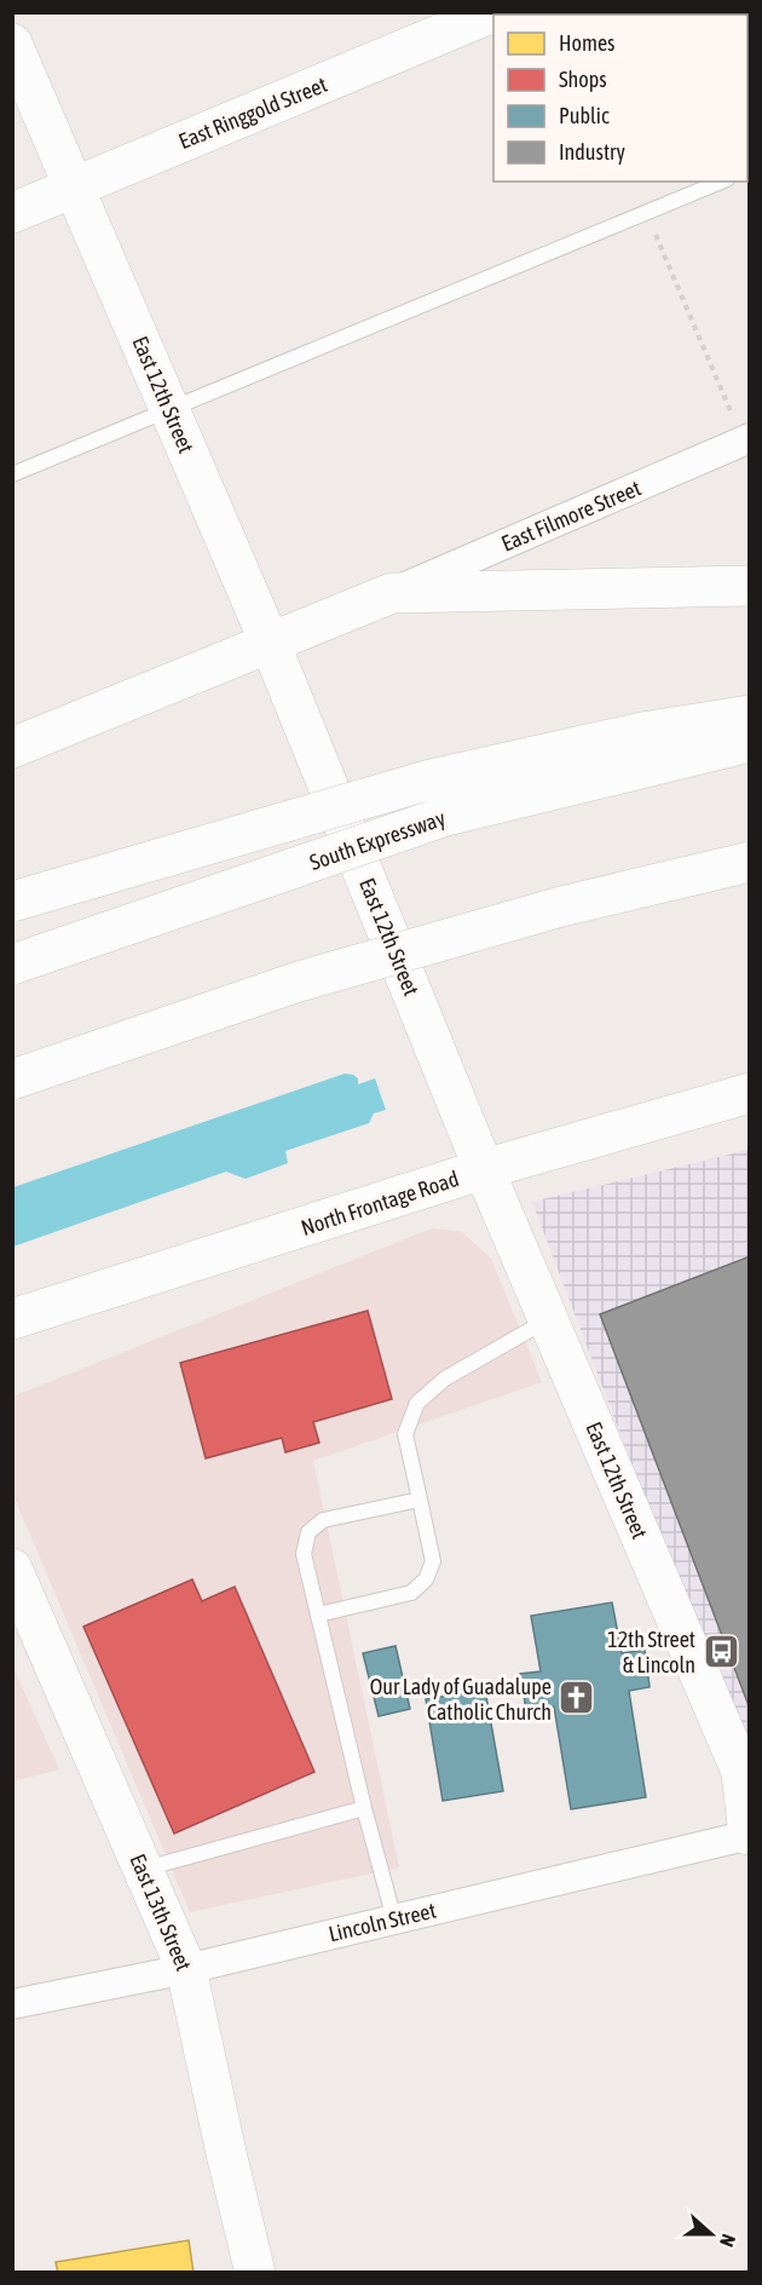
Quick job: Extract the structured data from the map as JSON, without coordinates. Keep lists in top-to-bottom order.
{
  "streets": {
    "main road": [
      "East Ringgold Street",
      "East 12th Street",
      "South Expressway",
      "North Frontage Road",
      "East 13th Street"
    ],
    "street": ["East Filmore Street", "Lincoln Street"]
  },
  "crossings": [
    ["East Ringgold Street", "East 12th Street"],
    ["East 12th Street", "North Frontage Road"],
    ["East 12th Street", "Lincoln Street"],
    ["East 13th Street", "Lincoln Street"]
  ],
  "places": {
    "bus stop": ["12th Street & Lincoln"],
    "church": ["Our Lady of Guadalupe Catholic Church"]
  },
  "legend": [
    "Homes",
    "Shops",
    "Public",
    "Industry"
  ],
  "north": "right"
}
